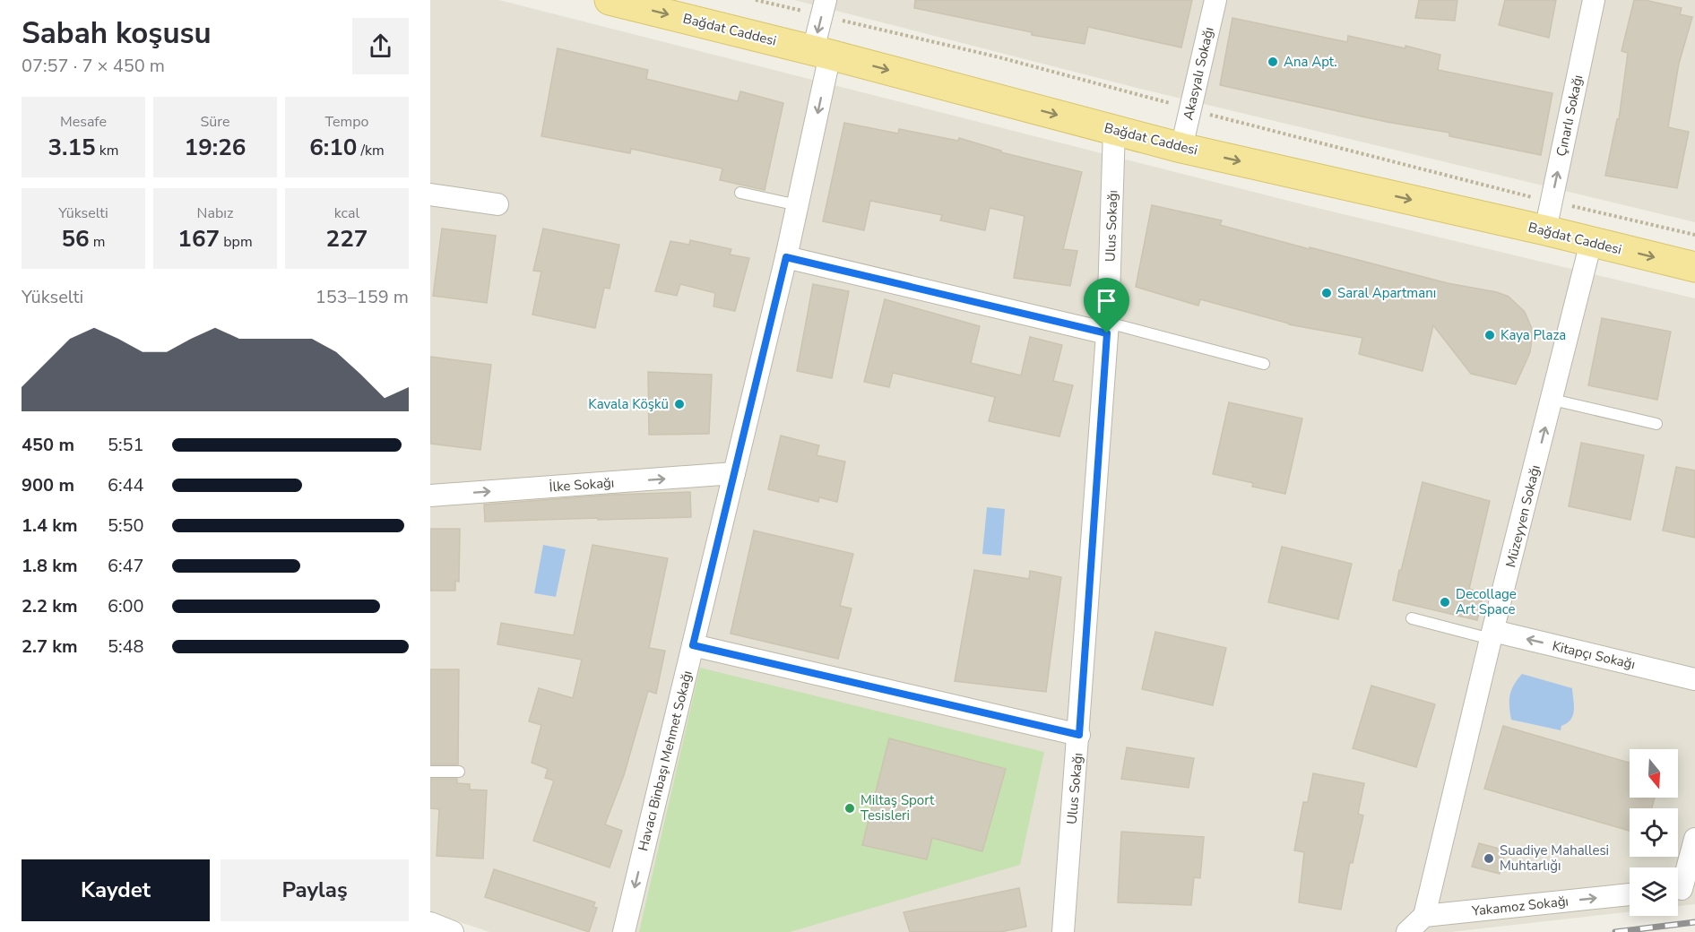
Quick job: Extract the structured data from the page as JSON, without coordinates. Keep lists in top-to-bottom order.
{
  "streets": {
    "main road": ["Bağdat Caddesi"],
    "street": [
      "Akasyalı Sokağı",
      "Çınarlı Sokağı",
      "Ulus Sokağı",
      "İlke Sokağı",
      "Müzeyyen Sokağı",
      "Kitapçı Sokağı",
      "Havacı Binbaşı Mehmet Sokağı",
      "Yakamoz Sokağı"
    ]
  },
  "crossings": [
    ["Bağdat Caddesi", "Akasyalı Sokağı"],
    ["Bağdat Caddesi", "Çınarlı Sokağı"],
    ["Bağdat Caddesi", "Ulus Sokağı"],
    ["Bağdat Caddesi", "Müzeyyen Sokağı"],
    ["Bağdat Caddesi", "Havacı Binbaşı Mehmet Sokağı"],
    ["İlke Sokağı", "Havacı Binbaşı Mehmet Sokağı"],
    ["Müzeyyen Sokağı", "Kitapçı Sokağı"],
    ["Müzeyyen Sokağı", "Yakamoz Sokağı"]
  ],
  "one_way": [
    "Bağdat Caddesi",
    "Çınarlı Sokağı",
    "İlke Sokağı",
    "Müzeyyen Sokağı",
    "Kitapçı Sokağı",
    "Havacı Binbaşı Mehmet Sokağı",
    "Yakamoz Sokağı"
  ],
  "places": [
    "Ana Apt.",
    "Saral Apartmanı",
    "Kaya Plaza",
    "Kavala Köşkü",
    "Decollage Art Space",
    "Miltaş Sport Tesisleri",
    "Suadiye Mahallesi Muhtarlığı"
  ],
  "north": "bottom",
  "page": {
    "heading": ["Sabah koşusu", "07:57 · 7 × 450 m"],
    "stats": [
      ["Mesafe", "3.15 km"],
      ["Süre", "19:26"],
      ["Tempo", "6:10 /km"],
      ["Yükselti", "56 m"],
      ["Nabız", "167 bpm"],
      ["kcal", "227"]
    ],
    "chart": ["Yükselti", "153–159 m"],
    "list": [
      {
        "name": "450 m",
        "note": "5:51"
      },
      {
        "name": "900 m",
        "note": "6:44"
      },
      {
        "name": "1.4 km",
        "note": "5:50"
      },
      {
        "name": "1.8 km",
        "note": "6:47"
      },
      {
        "name": "2.2 km",
        "note": "6:00"
      },
      {
        "name": "2.7 km",
        "note": "5:48"
      }
    ],
    "buttons": ["Kaydet", "Paylaş"]
  }
}
